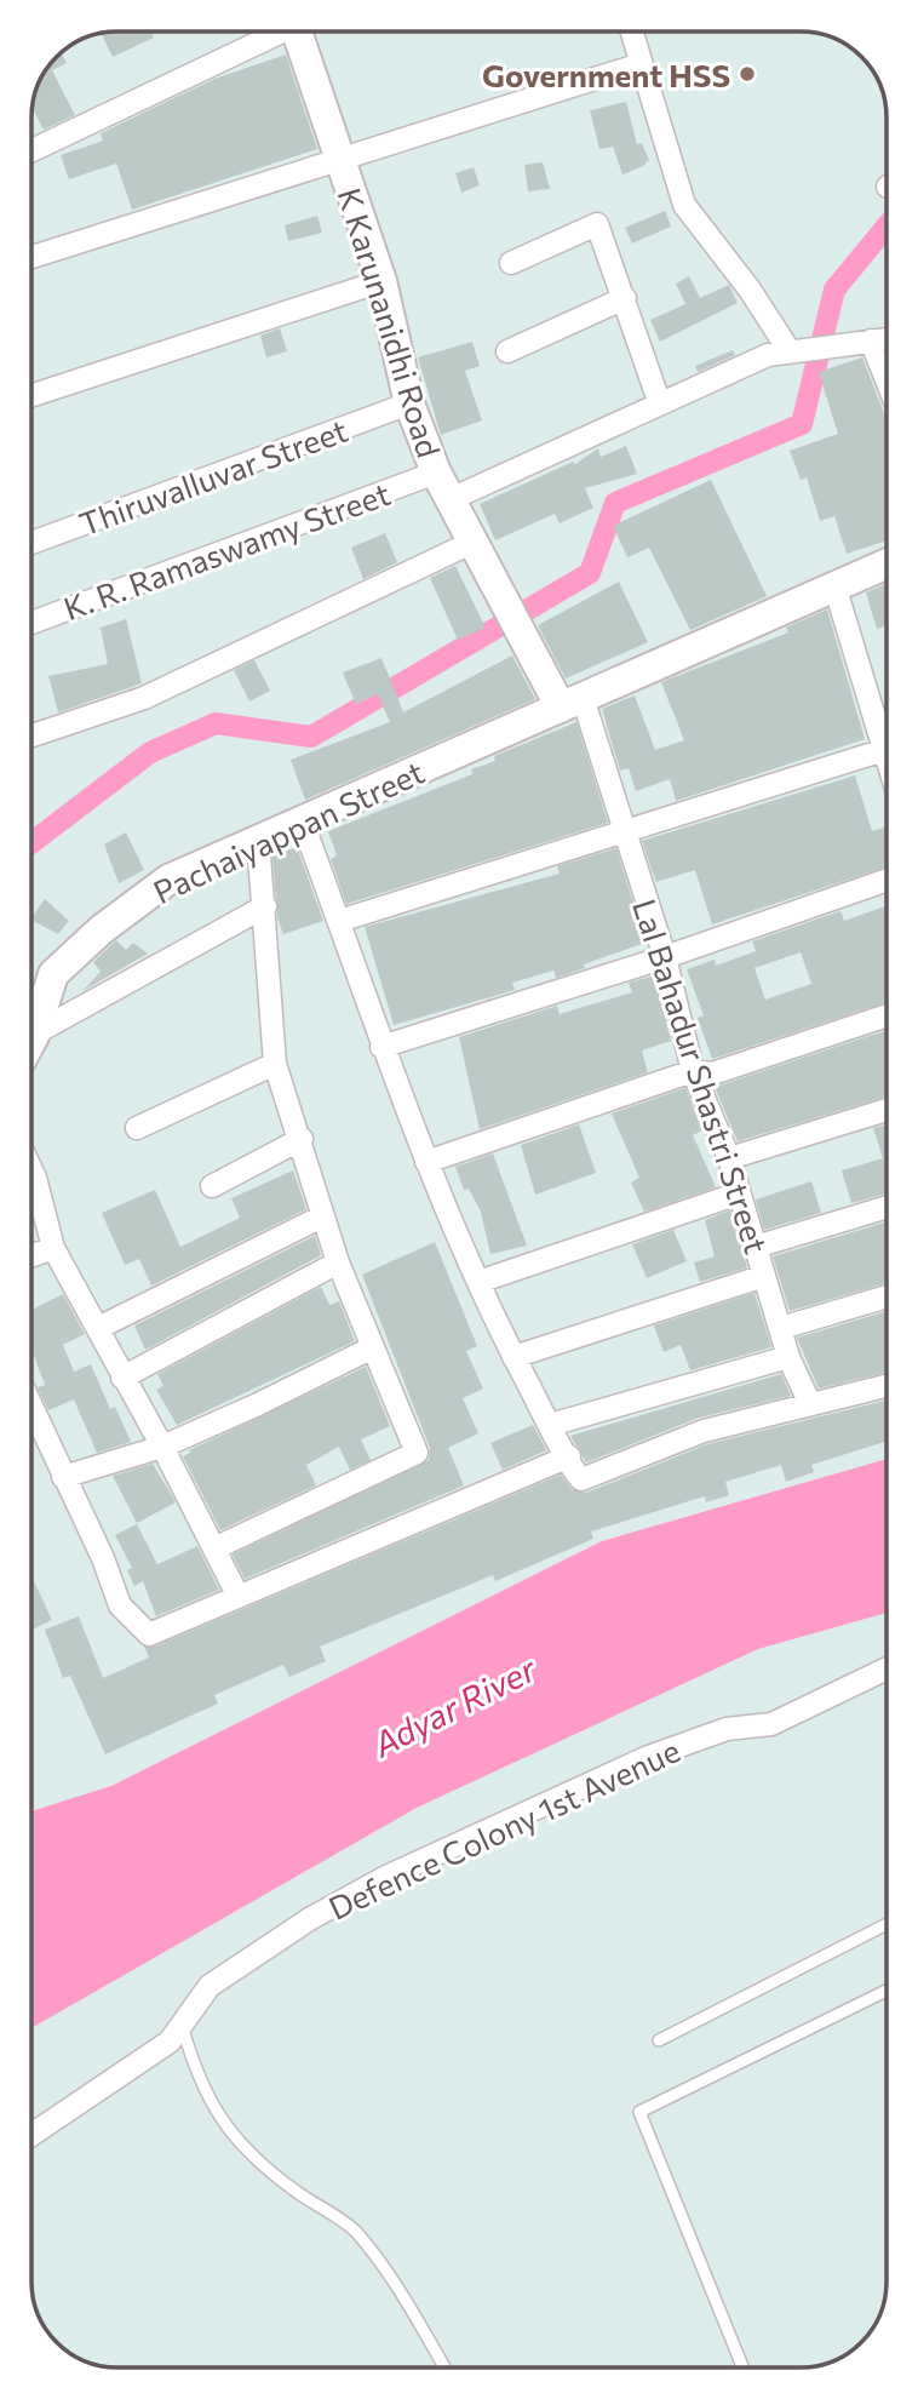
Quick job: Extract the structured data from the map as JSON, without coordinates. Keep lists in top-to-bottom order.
{
  "streets": {
    "main road": ["K Karunanidhi Road", "Pachaiyappan Street"],
    "street": [
      "Thiruvalluvar Street",
      "K. R. Ramaswamy Street",
      "Lal Bahadur Shastri Street",
      "Defence Colony 1st Avenue"
    ]
  },
  "crossings": [
    ["K Karunanidhi Road", "Thiruvalluvar Street"],
    ["K Karunanidhi Road", "K. R. Ramaswamy Street"],
    ["K Karunanidhi Road", "Pachaiyappan Street"],
    ["K Karunanidhi Road", "Lal Bahadur Shastri Street"],
    ["Pachaiyappan Street", "Lal Bahadur Shastri Street"]
  ],
  "water": ["Adyar River"],
  "places": ["Government HSS"]
}
